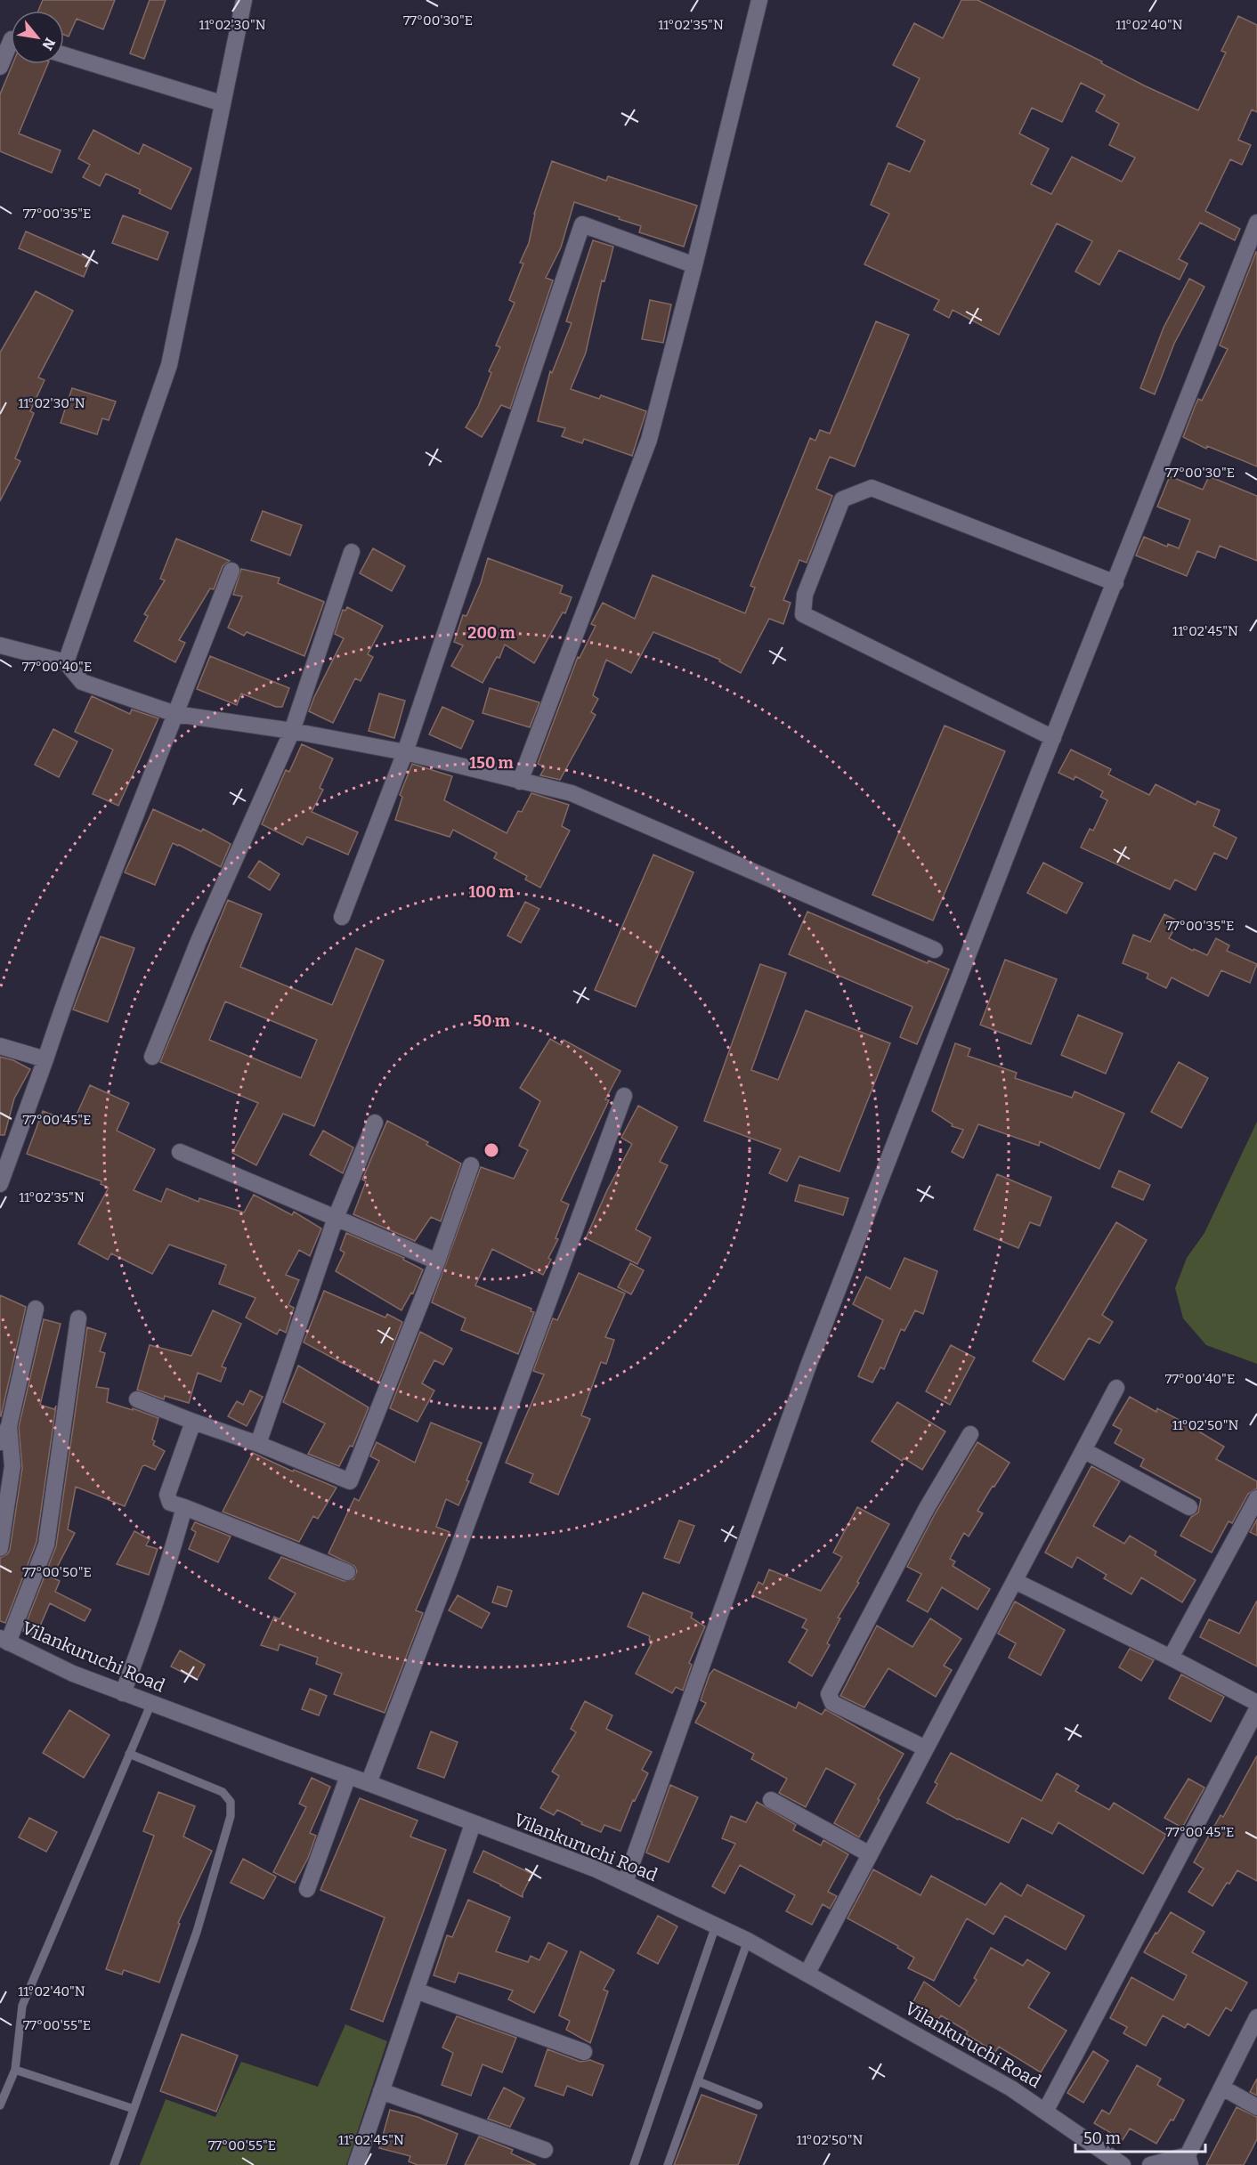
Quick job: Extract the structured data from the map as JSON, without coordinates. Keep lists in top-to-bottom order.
{
  "streets": {
    "street": ["Vilankuruchi Road"]
  },
  "scale_bar": "50 m",
  "north": "bottom right",
  "coordinates": [
    "77°00'30\"E",
    "11°02'30\"N",
    "11°02'35\"N",
    "11°02'40\"N",
    "77°00'35\"E",
    "11°02'45\"N",
    "77°00'40\"E",
    "77°00'45\"E",
    "11°02'50\"N",
    "77°00'50\"E",
    "77°00'55\"E"
  ],
  "rings": [
    "200 m",
    "150 m",
    "100 m",
    "50 m"
  ]
}
